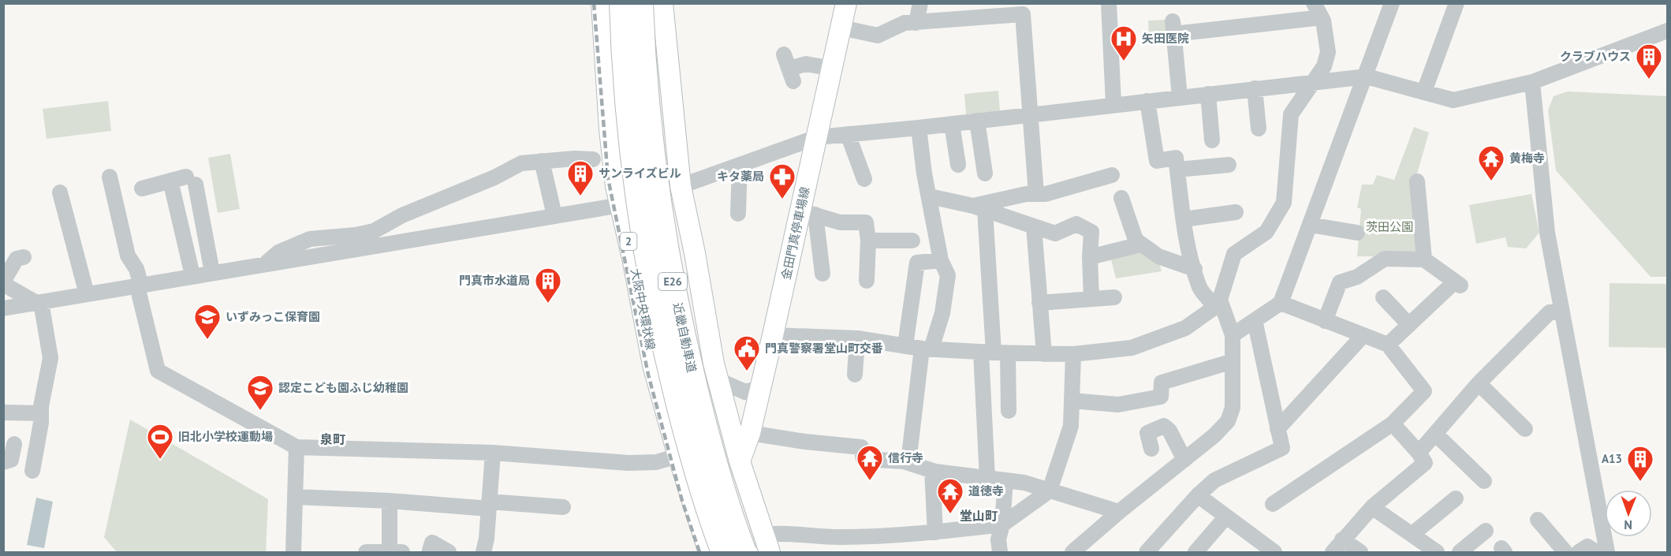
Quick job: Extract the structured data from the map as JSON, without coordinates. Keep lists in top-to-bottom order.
{
  "streets": {
    "highway": ["E26", "近畿自動車道"],
    "main road": ["金田門真停車場線", "2", "大阪中央環状線"]
  },
  "districts": ["泉町", "堂山町"],
  "parks": ["茨田公園"],
  "places": {
    "hospital": ["矢田医院"],
    "building": [
      "クラブハウス",
      "サンライズビル",
      "門真市水道局",
      "A13"
    ],
    "temple": ["黄梅寺", "信行寺", "道徳寺"],
    "pharmacy": ["キタ薬局"],
    "school or university": ["いずみっこ保育園", "認定こども園ふじ幼稚園"],
    "public building": ["門真警察署堂山町交番"],
    "sports": ["旧北小学校運動場"]
  },
  "north": "bottom"
}
